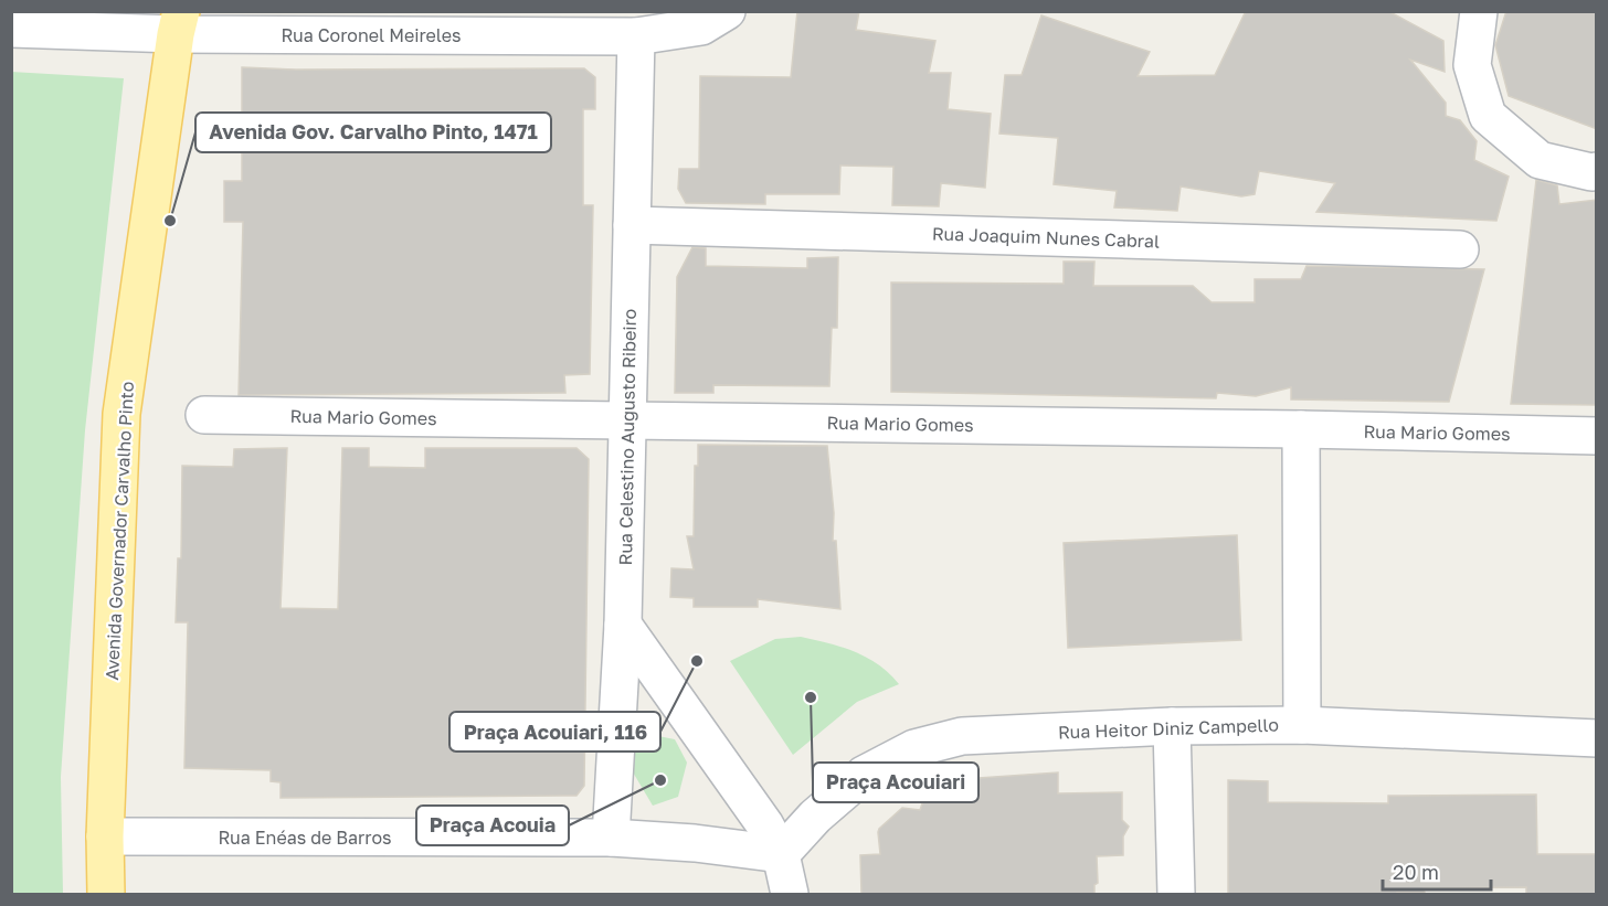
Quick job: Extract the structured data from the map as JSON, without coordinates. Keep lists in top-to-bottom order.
{
  "streets": {
    "main road": ["Avenida Governador Carvalho Pinto"],
    "street": [
      "Rua Coronel Meireles",
      "Rua Joaquim Nunes Cabral",
      "Rua Mario Gomes",
      "Rua Celestino Augusto Ribeiro",
      "Rua Heitor Diniz Campello",
      "Rua Enéas de Barros"
    ]
  },
  "crossings": [
    ["Rua Coronel Meireles", "Rua Celestino Augusto Ribeiro"],
    ["Rua Coronel Meireles", "Avenida Governador Carvalho Pinto"],
    ["Rua Joaquim Nunes Cabral", "Rua Celestino Augusto Ribeiro"],
    ["Rua Mario Gomes", "Rua Celestino Augusto Ribeiro"],
    ["Rua Celestino Augusto Ribeiro", "Rua Enéas de Barros"],
    ["Avenida Governador Carvalho Pinto", "Rua Enéas de Barros"],
    ["Rua Heitor Diniz Campello", "Rua Enéas de Barros"]
  ],
  "places": [
    "Avenida Gov. Carvalho Pinto, 1471",
    "Praça Acouiari, 116",
    "Praça Acouiari",
    "Praça Acouia"
  ],
  "scale_bar": "20 m"
}
